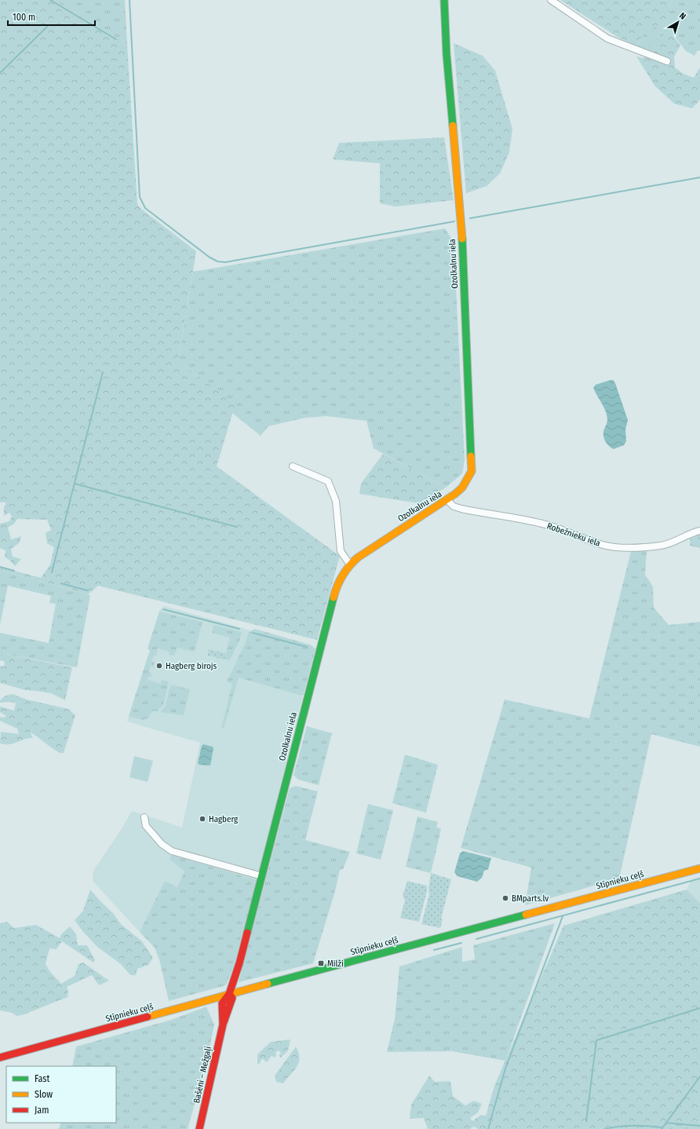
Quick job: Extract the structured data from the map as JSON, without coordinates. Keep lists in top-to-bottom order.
{
  "streets": {
    "street": [
      "Ozolkalnu iela",
      "Robežnieku iela",
      "Stīpnieku ceļš",
      "Bašēni – Mežgaļi"
    ]
  },
  "crossings": [
    ["Ozolkalnu iela", "Robežnieku iela"],
    ["Ozolkalnu iela", "Stīpnieku ceļš"],
    ["Ozolkalnu iela", "Bašēni – Mežgaļi"],
    ["Stīpnieku ceļš", "Bašēni – Mežgaļi"]
  ],
  "places": {
    "other": ["Hagberg birojs", "Hagberg", "BMparts.lv"],
    "transit": ["Milži"]
  },
  "legend": ["Fast", "Slow", "Jam"],
  "scale_bar": "100 m",
  "north": "top right"
}
